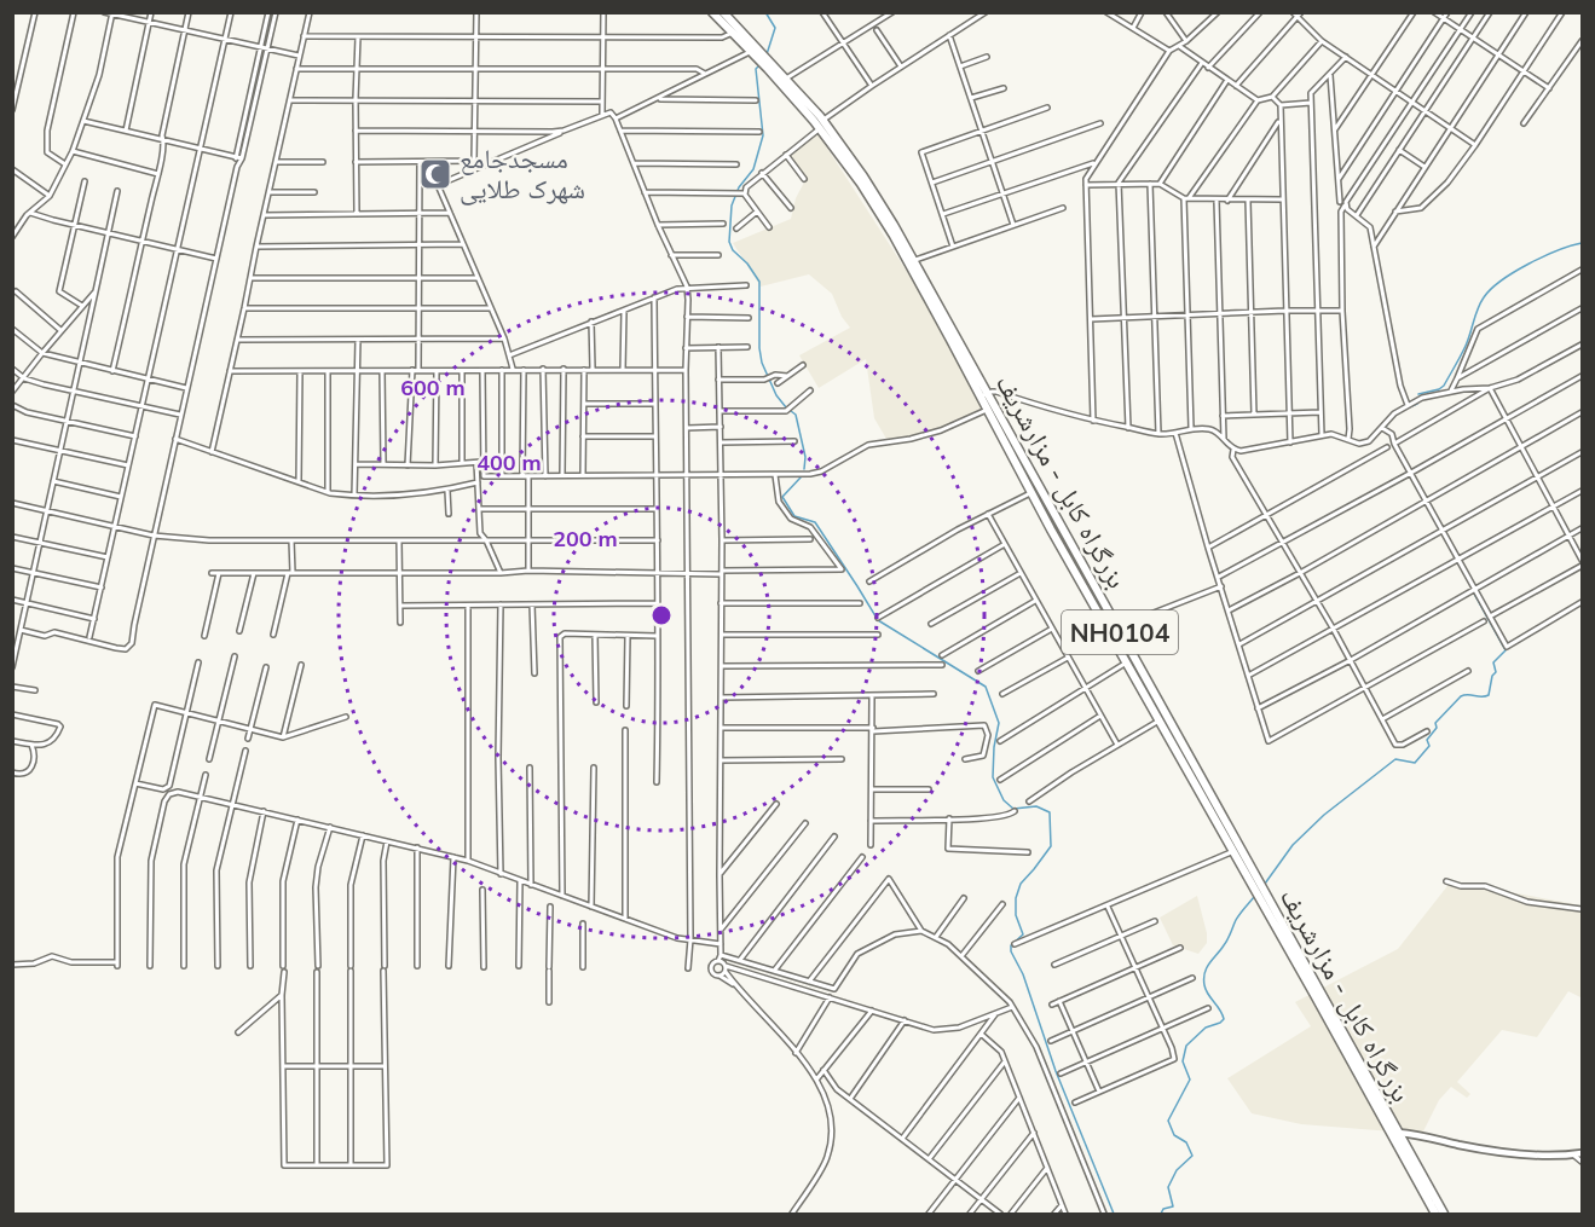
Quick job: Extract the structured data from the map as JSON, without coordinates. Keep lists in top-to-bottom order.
{
  "streets": {
    "highway": ["بزرگراه کابل - مزارشریف", "NH0104"]
  },
  "crossings": [
    ["بزرگراه کابل - مزارشریف", "NH0104"]
  ],
  "places": {
    "mosque": ["مسجدجامع شهرک طلایی"]
  },
  "rings": ["600 m", "400 m", "200 m"]
}
